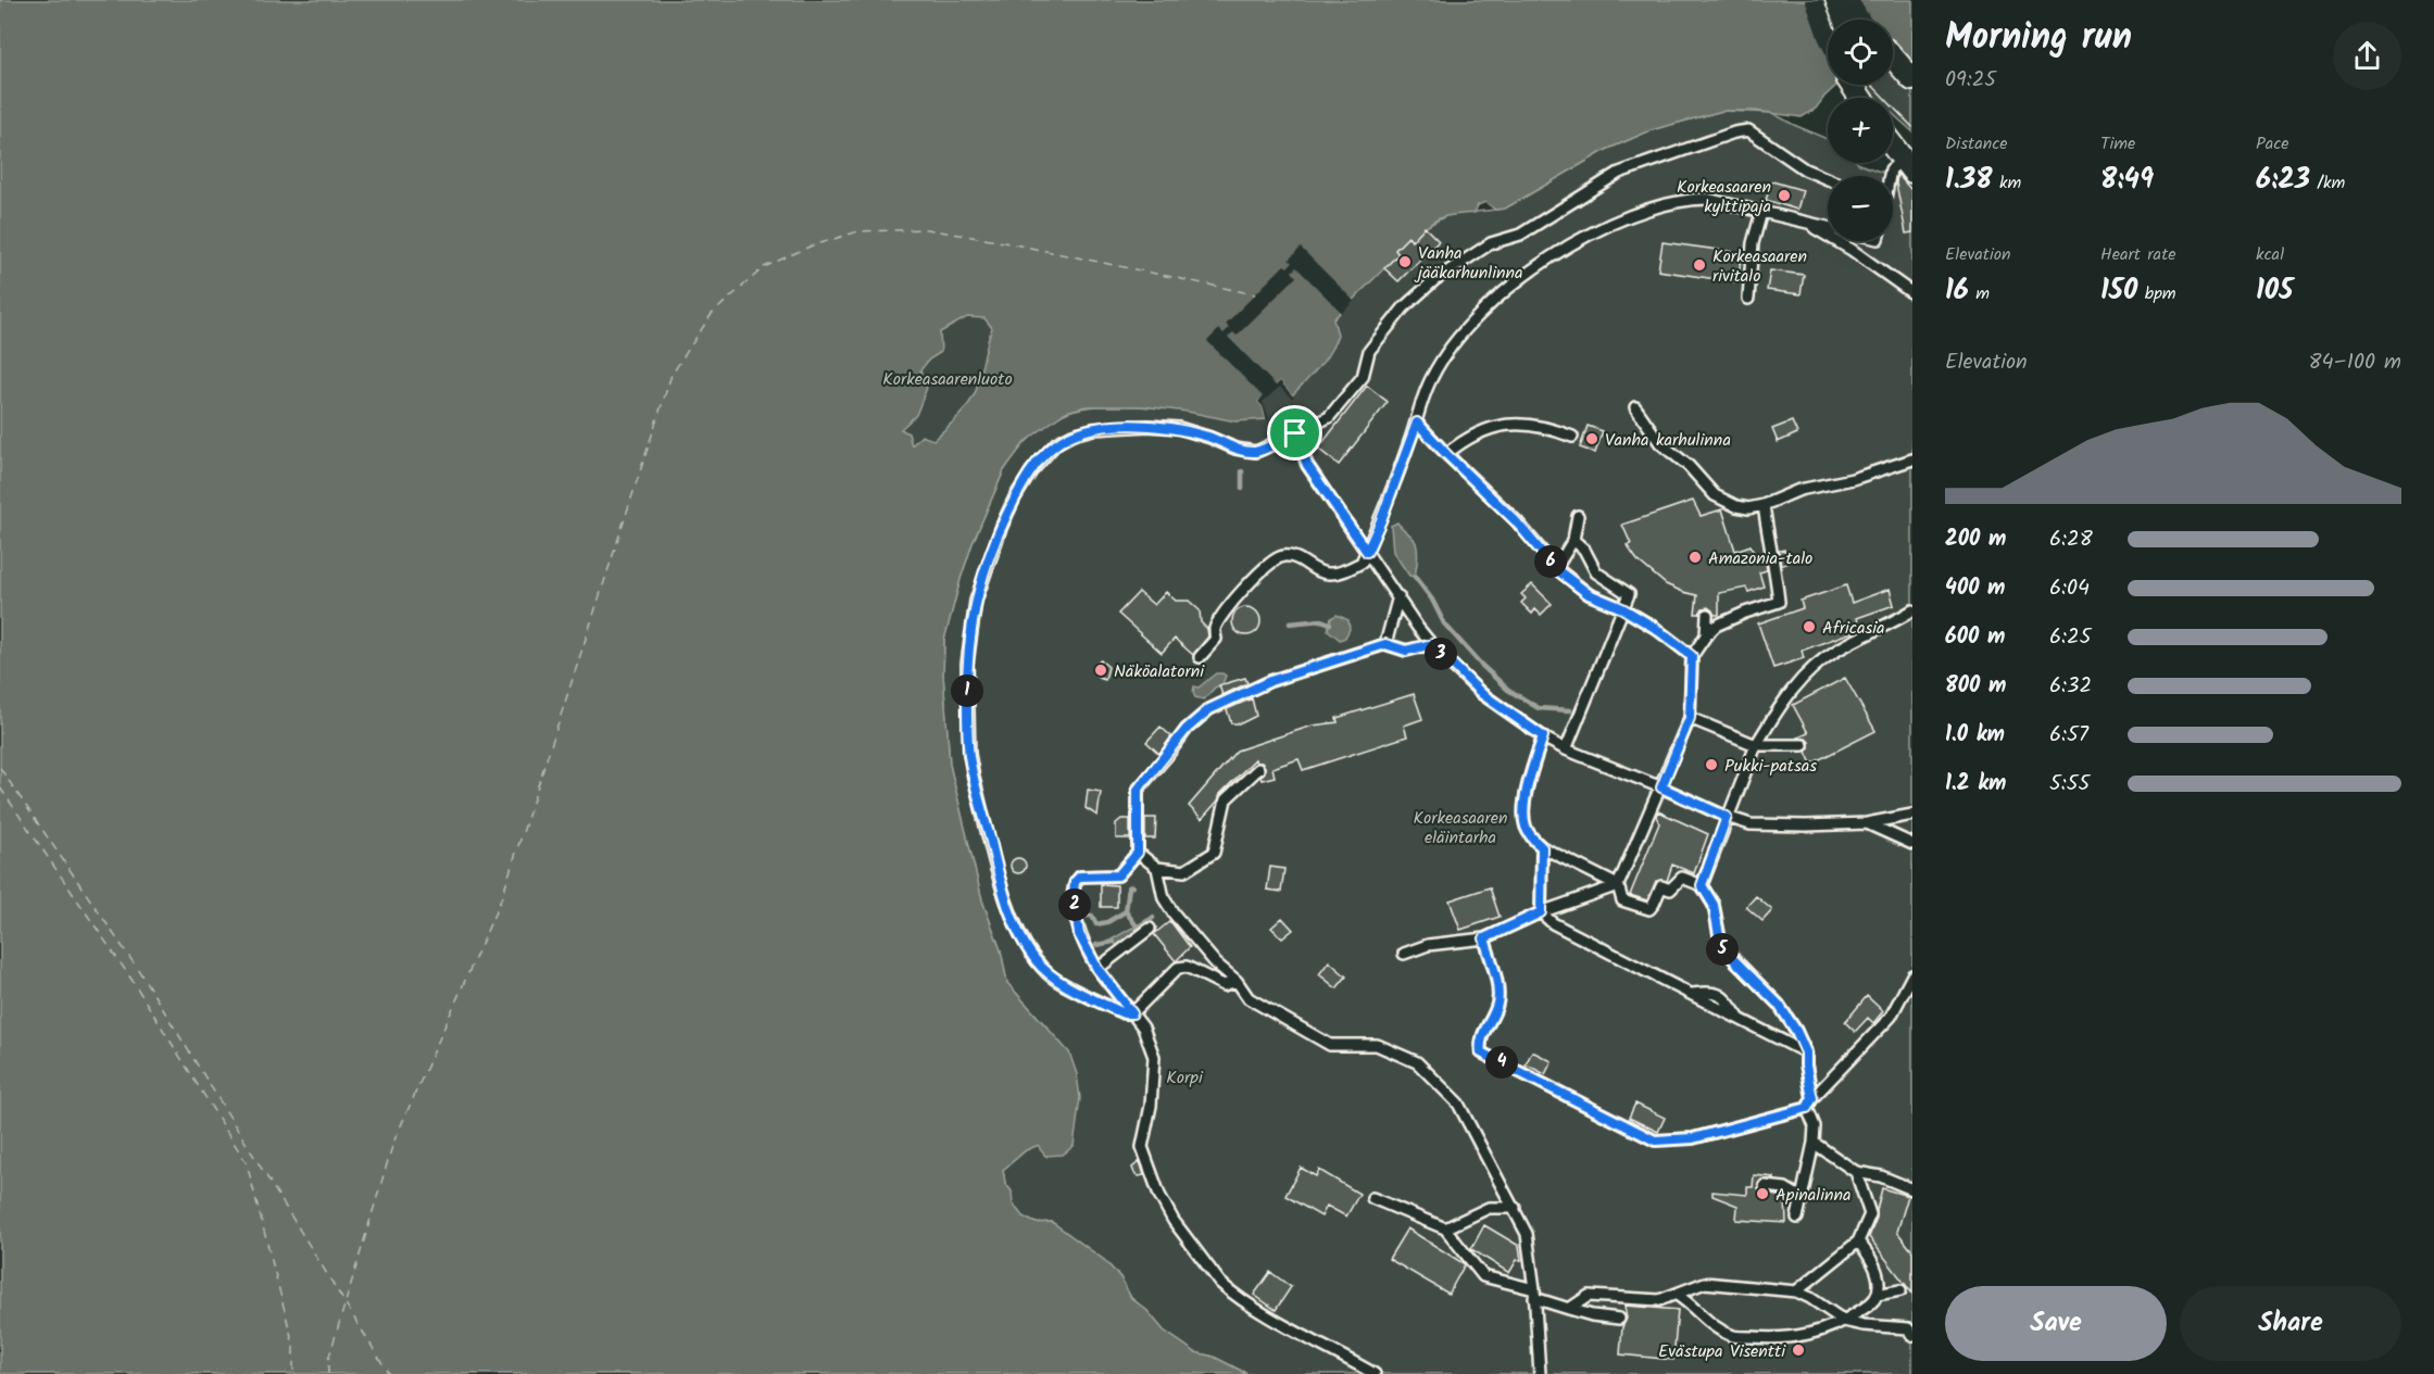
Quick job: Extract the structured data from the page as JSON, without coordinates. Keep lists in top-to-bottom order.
{
  "parks": ["Korkeasaarenluoto", "Korkeasaaren eläintarha", "Korpi"],
  "places": [
    "Korkeasaaren kylttipaja",
    "Vanha jääkarhunlinna",
    "Korkeasaaren rivitalo",
    "Vanha karhulinna",
    "Amazonia-talo",
    "Africasia",
    "Näköalatorni",
    "Pukki-patsas",
    "Apinalinna",
    "Evästupa Visentti"
  ],
  "page": {
    "heading": ["Morning run", "09:25"],
    "map_buttons": ["+", "−"],
    "stats": [
      ["Distance", "1.38 km"],
      ["Time", "8:49"],
      ["Pace", "6:23 /km"],
      ["Elevation", "16 m"],
      ["Heart rate", "150 bpm"],
      ["kcal", "105"]
    ],
    "chart": ["Elevation", "84–100 m"],
    "list": [
      {
        "name": "200 m",
        "note": "6:28"
      },
      {
        "name": "400 m",
        "note": "6:04"
      },
      {
        "name": "600 m",
        "note": "6:25"
      },
      {
        "name": "800 m",
        "note": "6:32"
      },
      {
        "name": "1.0 km",
        "note": "6:57"
      },
      {
        "name": "1.2 km",
        "note": "5:55"
      }
    ],
    "pins": [
      "6",
      "3",
      "1",
      "2",
      "5",
      "4"
    ],
    "buttons": ["Save", "Share"]
  }
}
